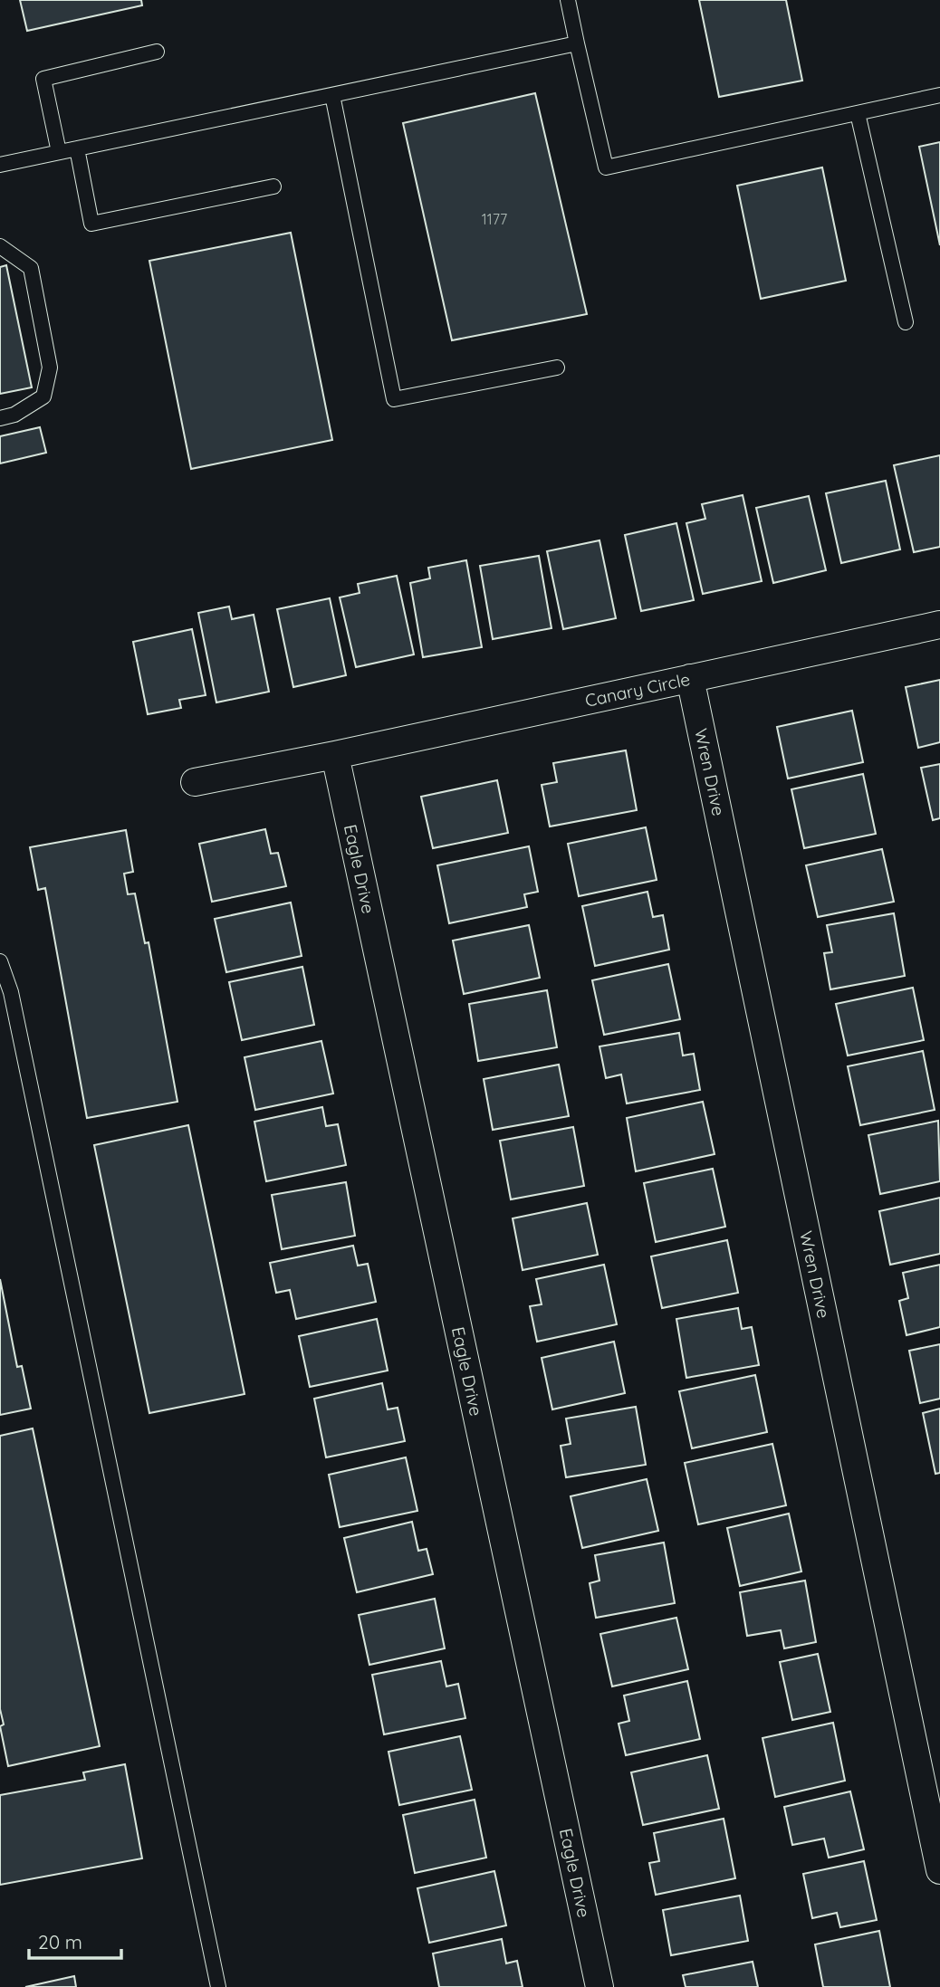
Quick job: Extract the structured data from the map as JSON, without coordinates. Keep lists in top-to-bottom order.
{
  "streets": {
    "street": ["Canary Circle", "Wren Drive", "Eagle Drive"]
  },
  "crossings": [
    ["Canary Circle", "Wren Drive"],
    ["Canary Circle", "Eagle Drive"]
  ],
  "house_numbers": ["1177"],
  "scale_bar": "20 m"
}
